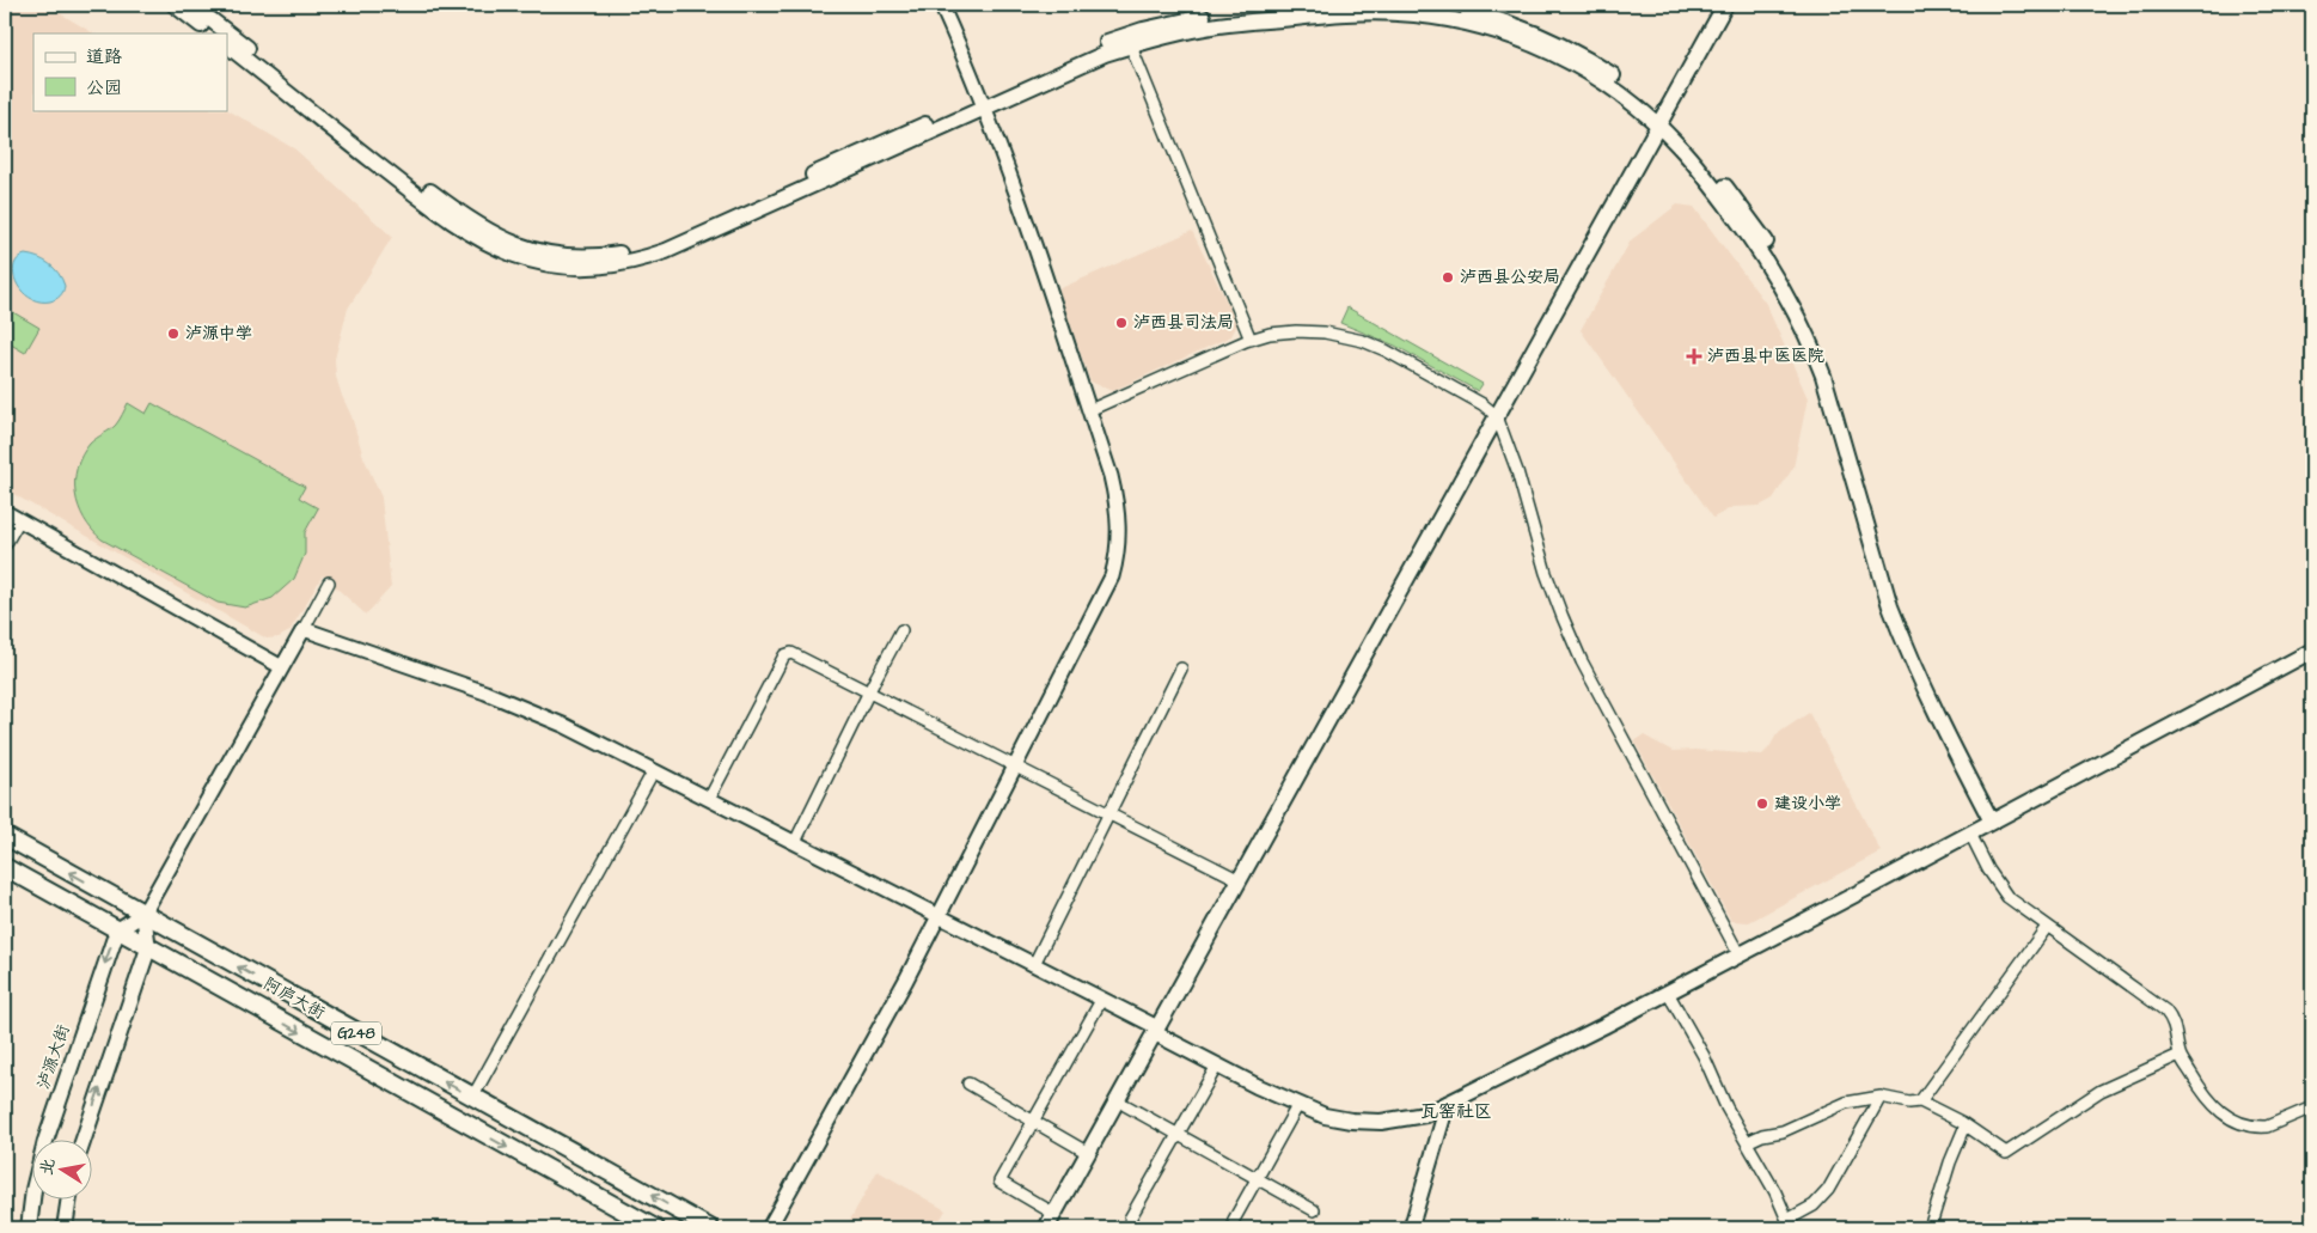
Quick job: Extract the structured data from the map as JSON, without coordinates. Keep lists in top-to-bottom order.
{
  "streets": {
    "highway": ["阿庐大街", "G248"],
    "main road": ["泸源大街"]
  },
  "crossings": [
    ["阿庐大街", "泸源大街"]
  ],
  "districts": ["瓦窑社区"],
  "places": {
    "other": [
      "泸西县公安局",
      "泸西县司法局",
      "泸源中学",
      "建设小学"
    ],
    "health": ["泸西县中医医院"]
  },
  "legend": ["道路", "公园"],
  "north": "left"
}
